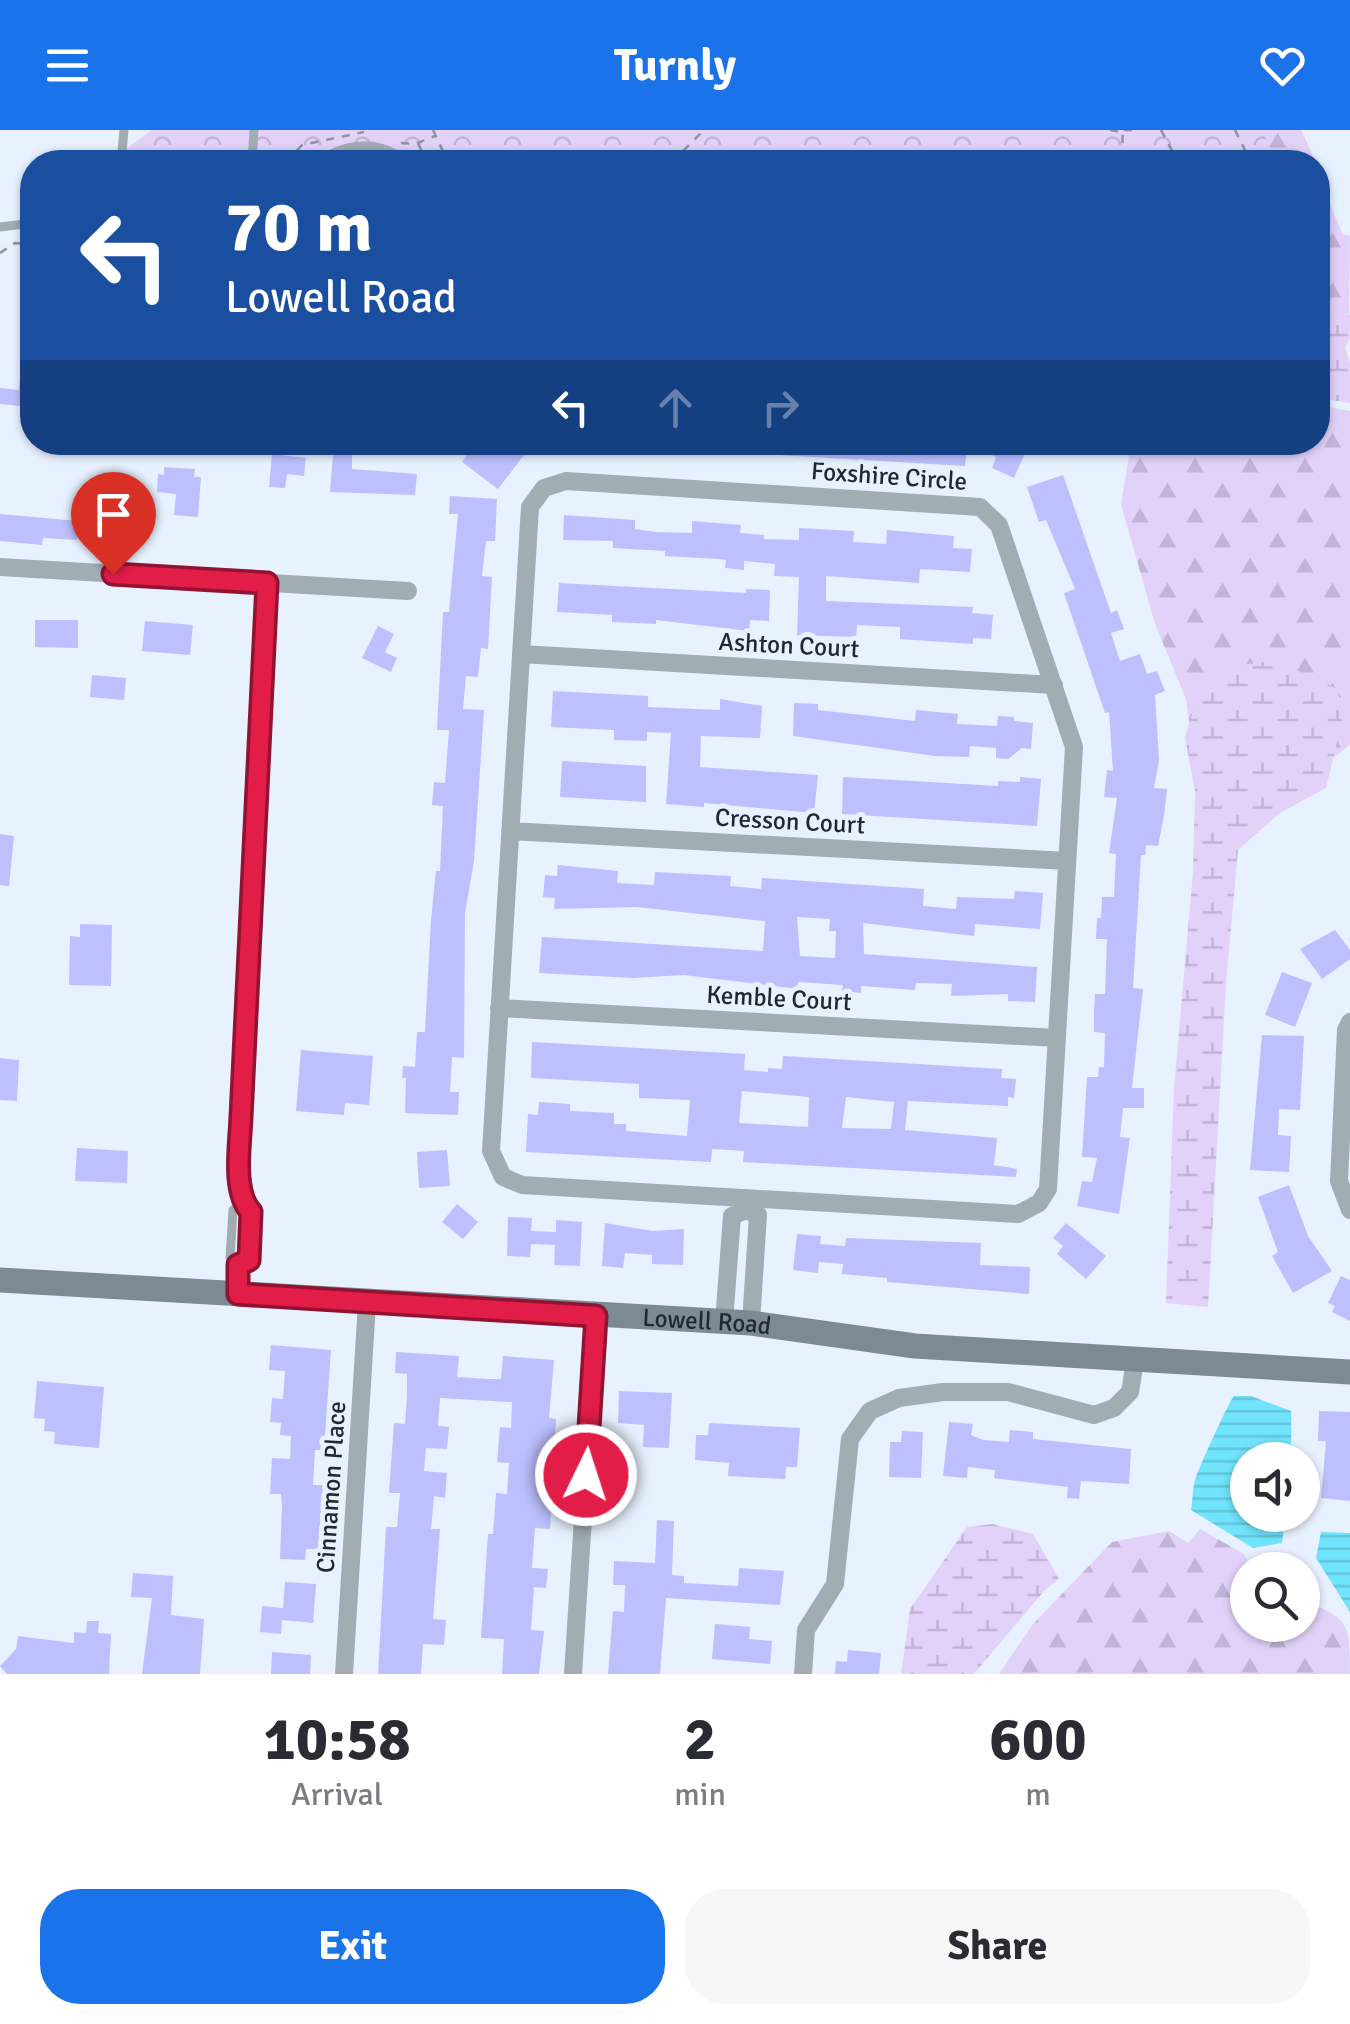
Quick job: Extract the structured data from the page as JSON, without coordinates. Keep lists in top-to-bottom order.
{
  "streets": {
    "street": [
      "Foxshire Circle",
      "Ashton Court",
      "Cresson Court",
      "Kemble Court",
      "Lowell Road",
      "Cinnamon Place"
    ]
  },
  "crossings": [
    ["Foxshire Circle", "Ashton Court"],
    ["Foxshire Circle", "Cresson Court"],
    ["Foxshire Circle", "Kemble Court"],
    ["Lowell Road", "Cinnamon Place"]
  ],
  "page": {
    "header": "Turnly",
    "turn": ["70 m", "Lowell Road"],
    "eta": [
      "10:58",
      "Arrival",
      "2",
      "min",
      "600",
      "m"
    ],
    "buttons": ["Exit", "Share"]
  }
}
